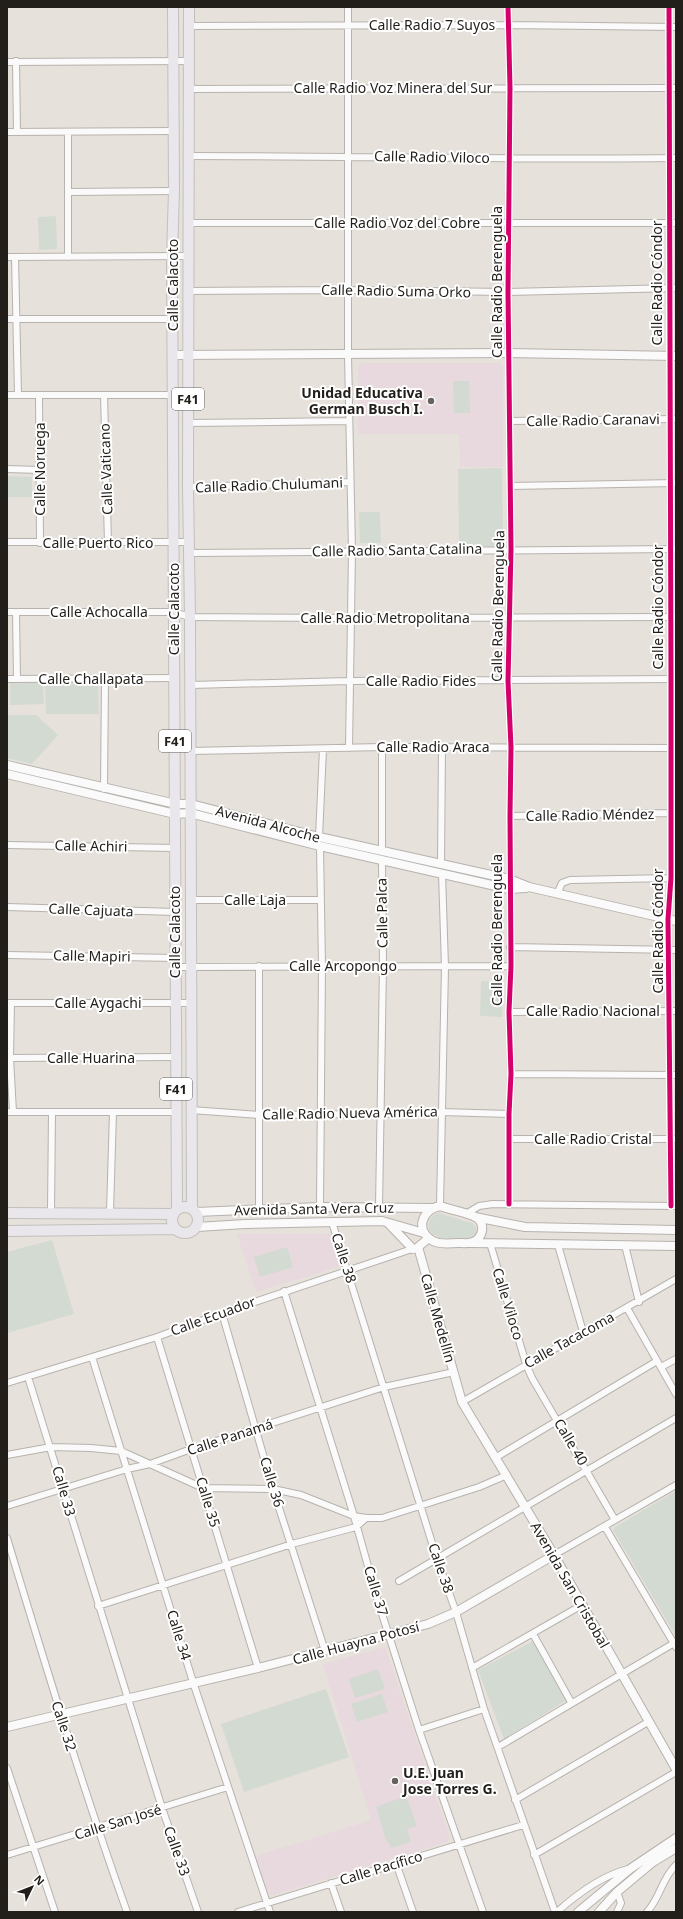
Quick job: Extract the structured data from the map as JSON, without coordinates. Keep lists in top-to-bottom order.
{
  "streets": {
    "main road": ["Calle Calacoto", "F41"],
    "street": [
      "Calle Radio 7 Suyos",
      "Calle Radio Voz Minera del Sur",
      "Calle Radio Viloco",
      "Calle Radio Voz del Cobre",
      "Calle Radio Berenguela",
      "Calle Radio Cóndor",
      "Calle Radio Suma Orko",
      "Calle Radio Caranavi",
      "Calle Noruega",
      "Calle Vaticano",
      "Calle Radio Chulumani",
      "Calle Puerto Rico",
      "Calle Radio Santa Catalina",
      "Calle Achocalla",
      "Calle Radio Metropolitana",
      "Calle Challapata",
      "Calle Radio Fides",
      "Calle Radio Araca",
      "Calle Radio Méndez",
      "Avenida Alcoche",
      "Calle Achiri",
      "Calle Laja",
      "Calle Cajuata",
      "Calle Palca",
      "Calle Mapiri",
      "Calle Arcopongo",
      "Calle Aygachi",
      "Calle Radio Nacional",
      "Calle Huarina",
      "Calle Radio Nueva América",
      "Calle Radio Cristal",
      "Avenida Santa Vera Cruz",
      "Calle 38",
      "Calle Viloco",
      "Calle Ecuador",
      "Calle Medellín",
      "Calle Tacacoma",
      "Calle Panamá",
      "Calle 40",
      "Calle 36",
      "Calle 33",
      "Calle 35",
      "Avenida San Cristobal",
      "Calle 37",
      "Calle 34",
      "Calle Huayna Potosí",
      "Calle 32",
      "Calle San José",
      "Calle Pacífico"
    ]
  },
  "crossings": [
    ["Calle Radio 7 Suyos", "Calle Radio Berenguela"],
    ["Calle Radio 7 Suyos", "Calle Radio Cóndor"],
    ["Calle Radio 7 Suyos", "Calle Calacoto"],
    ["Calle Radio Voz Minera del Sur", "Calle Radio Berenguela"],
    ["Calle Radio Voz Minera del Sur", "Calle Radio Cóndor"],
    ["Calle Radio Voz Minera del Sur", "Calle Calacoto"],
    ["Calle Radio Viloco", "Calle Radio Berenguela"],
    ["Calle Radio Viloco", "Calle Radio Cóndor"],
    ["Calle Radio Viloco", "Calle Calacoto"],
    ["Calle Radio Voz del Cobre", "Calle Radio Berenguela"],
    ["Calle Radio Voz del Cobre", "Calle Radio Cóndor"],
    ["Calle Radio Voz del Cobre", "Calle Calacoto"],
    ["Calle Radio Berenguela", "Calle Radio Suma Orko"],
    ["Calle Radio Berenguela", "Calle Radio Caranavi"],
    ["Calle Radio Berenguela", "Calle Radio Santa Catalina"],
    ["Calle Radio Berenguela", "Calle Radio Metropolitana"],
    ["Calle Radio Berenguela", "Calle Radio Fides"],
    ["Calle Radio Berenguela", "Calle Radio Araca"],
    ["Calle Radio Berenguela", "Calle Radio Méndez"],
    ["Calle Radio Berenguela", "Avenida Alcoche"],
    ["Calle Radio Berenguela", "Calle Arcopongo"],
    ["Calle Radio Berenguela", "Calle Radio Nacional"],
    ["Calle Radio Berenguela", "Calle Radio Nueva América"],
    ["Calle Radio Berenguela", "Calle Radio Cristal"],
    ["Calle Radio Cóndor", "Calle Radio Suma Orko"],
    ["Calle Radio Cóndor", "Calle Radio Caranavi"],
    ["Calle Radio Cóndor", "Calle Radio Santa Catalina"],
    ["Calle Radio Cóndor", "Calle Radio Metropolitana"],
    ["Calle Radio Cóndor", "Calle Radio Fides"],
    ["Calle Radio Cóndor", "Calle Radio Araca"],
    ["Calle Radio Cóndor", "Calle Radio Méndez"],
    ["Calle Radio Cóndor", "Avenida Alcoche"],
    ["Calle Radio Cóndor", "Calle Radio Nacional"],
    ["Calle Radio Cóndor", "Calle Radio Cristal"],
    ["Calle Calacoto", "Calle Radio Suma Orko"],
    ["Calle Calacoto", "Calle Radio Chulumani"],
    ["Calle Calacoto", "Calle Puerto Rico"],
    ["Calle Calacoto", "Calle Radio Santa Catalina"],
    ["Calle Calacoto", "Calle Achocalla"],
    ["Calle Calacoto", "Calle Radio Metropolitana"],
    ["Calle Calacoto", "Calle Challapata"],
    ["Calle Calacoto", "Calle Radio Fides"],
    ["Calle Calacoto", "Calle Radio Araca"],
    ["Calle Calacoto", "Avenida Alcoche"],
    ["Calle Calacoto", "Calle Achiri"],
    ["Calle Calacoto", "Calle Laja"],
    ["Calle Calacoto", "Calle Cajuata"],
    ["Calle Calacoto", "Calle Mapiri"],
    ["Calle Calacoto", "Calle Arcopongo"],
    ["Calle Calacoto", "Calle Aygachi"],
    ["Calle Calacoto", "Calle Huarina"],
    ["Calle Calacoto", "Calle Radio Nueva América"],
    ["Calle Calacoto", "Avenida Santa Vera Cruz"],
    ["Calle Noruega", "Calle Puerto Rico"],
    ["Calle Vaticano", "Calle Puerto Rico"],
    ["Calle Achocalla", "Calle Radio Metropolitana"],
    ["Avenida Alcoche", "Calle Palca"],
    ["Calle Palca", "Calle Arcopongo"],
    ["Calle Palca", "Calle Radio Nueva América"],
    ["Calle Palca", "Avenida Santa Vera Cruz"],
    ["Calle Mapiri", "Calle Arcopongo"],
    ["Avenida Santa Vera Cruz", "Calle 38"],
    ["Calle 38", "Calle Ecuador"],
    ["Calle 38", "Calle Panamá"],
    ["Calle 38", "Calle Huayna Potosí"],
    ["Calle 38", "Calle Pacífico"],
    ["Calle Viloco", "Calle Tacacoma"],
    ["Calle Viloco", "Calle 40"],
    ["Calle Ecuador", "Calle Medellín"],
    ["Calle Ecuador", "Calle 36"],
    ["Calle Ecuador", "Calle 33"],
    ["Calle Ecuador", "Calle 35"],
    ["Calle Ecuador", "Calle 37"],
    ["Calle Ecuador", "Calle 34"],
    ["Calle Medellín", "Calle Tacacoma"],
    ["Calle Medellín", "Calle Panamá"],
    ["Calle Medellín", "Avenida San Cristobal"],
    ["Calle Tacacoma", "Calle 40"],
    ["Calle Tacacoma", "Avenida San Cristobal"],
    ["Calle Panamá", "Calle 36"],
    ["Calle Panamá", "Calle 33"],
    ["Calle Panamá", "Calle 35"],
    ["Calle Panamá", "Calle 37"],
    ["Calle Panamá", "Calle 34"],
    ["Calle 40", "Calle Huayna Potosí"],
    ["Calle 36", "Calle Huayna Potosí"],
    ["Calle 33", "Calle Huayna Potosí"],
    ["Calle 33", "Calle San José"],
    ["Calle 35", "Calle Huayna Potosí"],
    ["Avenida San Cristobal", "Calle Huayna Potosí"],
    ["Calle 37", "Calle Huayna Potosí"],
    ["Calle 37", "Calle Pacífico"],
    ["Calle 34", "Calle Huayna Potosí"],
    ["Calle 34", "Calle San José"],
    ["Calle 34", "Calle Pacífico"],
    ["Calle Huayna Potosí", "Calle 32"],
    ["Calle 32", "Calle San José"]
  ],
  "places": ["Unidad Educativa German Busch I.", "U.E. Juan Jose Torres G."],
  "north": "top right"
}
